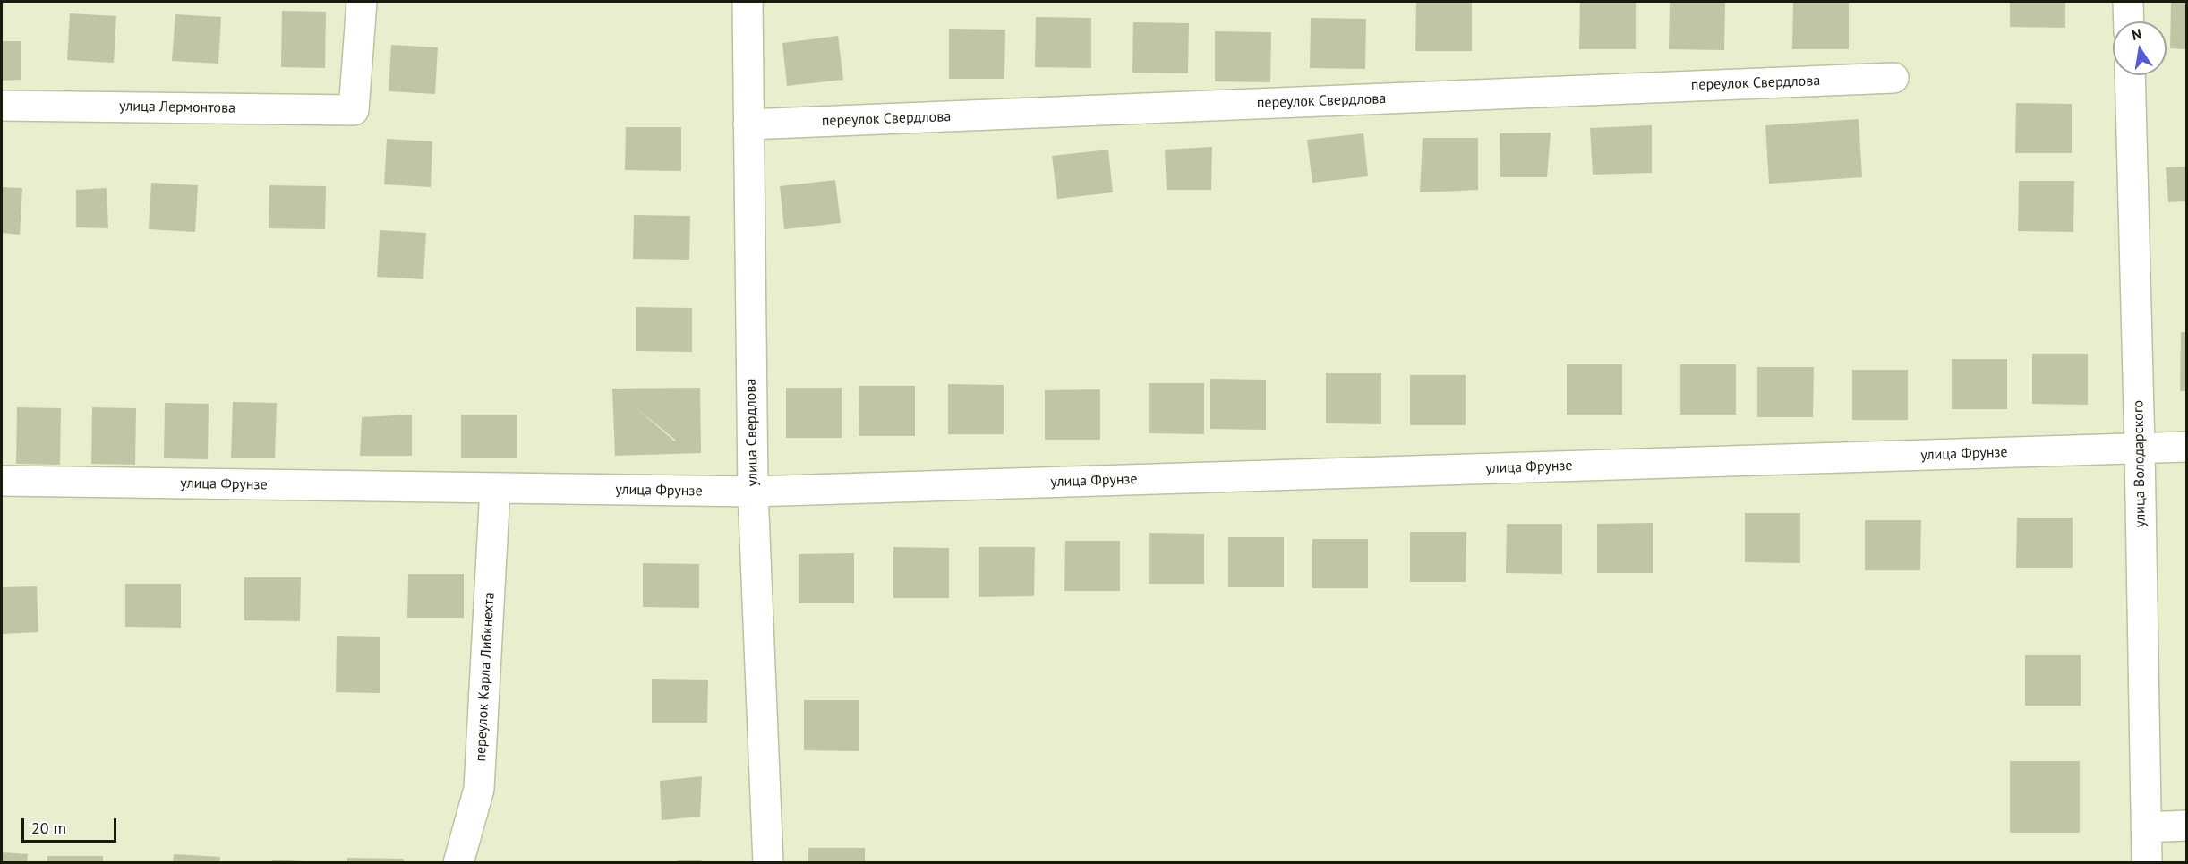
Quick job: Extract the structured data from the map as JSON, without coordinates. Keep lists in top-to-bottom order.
{
  "streets": {
    "street": [
      "переулок Свердлова",
      "улица Лермонтова",
      "улица Свердлова",
      "улица Фрунзе",
      "улица Володарского",
      "переулок Карла Либкнехта"
    ]
  },
  "crossings": [
    ["переулок Свердлова", "улица Свердлова"],
    ["улица Свердлова", "улица Фрунзе"],
    ["улица Фрунзе", "улица Володарского"],
    ["улица Фрунзе", "переулок Карла Либкнехта"]
  ],
  "scale_bar": "20 m",
  "north": "top"
}
